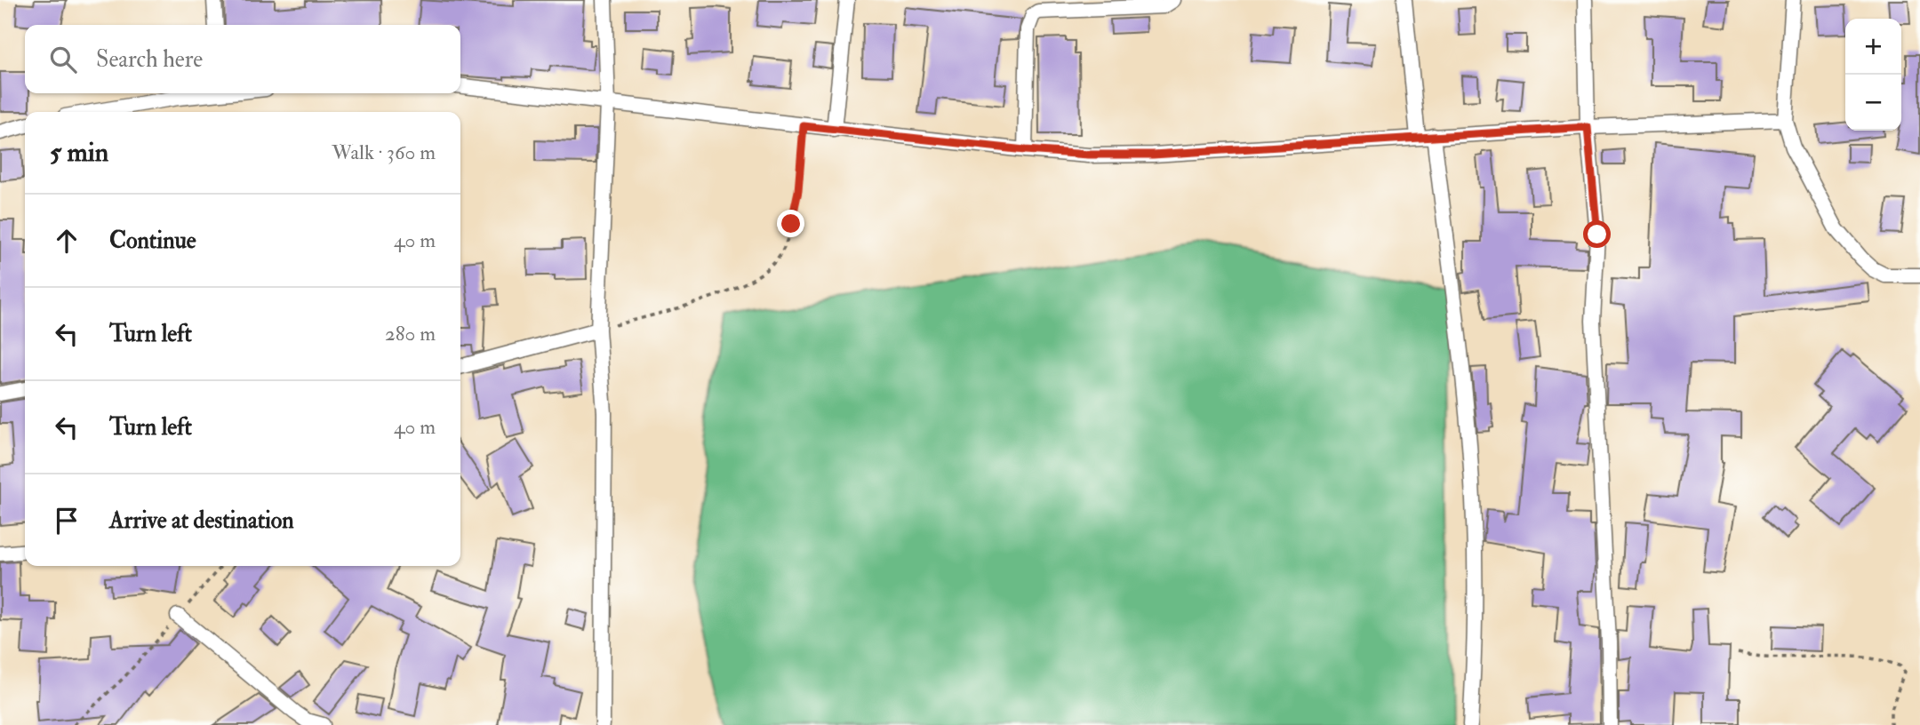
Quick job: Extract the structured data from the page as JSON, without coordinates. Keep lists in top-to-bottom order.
{
  "page": {
    "map_buttons": ["+", "−"],
    "search": "Search here",
    "heading": ["5 min", "Walk · 360 m"],
    "list": [
      ["Continue", "40 m"],
      ["Turn left", "280 m"],
      ["Turn left", "40 m"],
      "Arrive at destination"
    ]
  }
}
